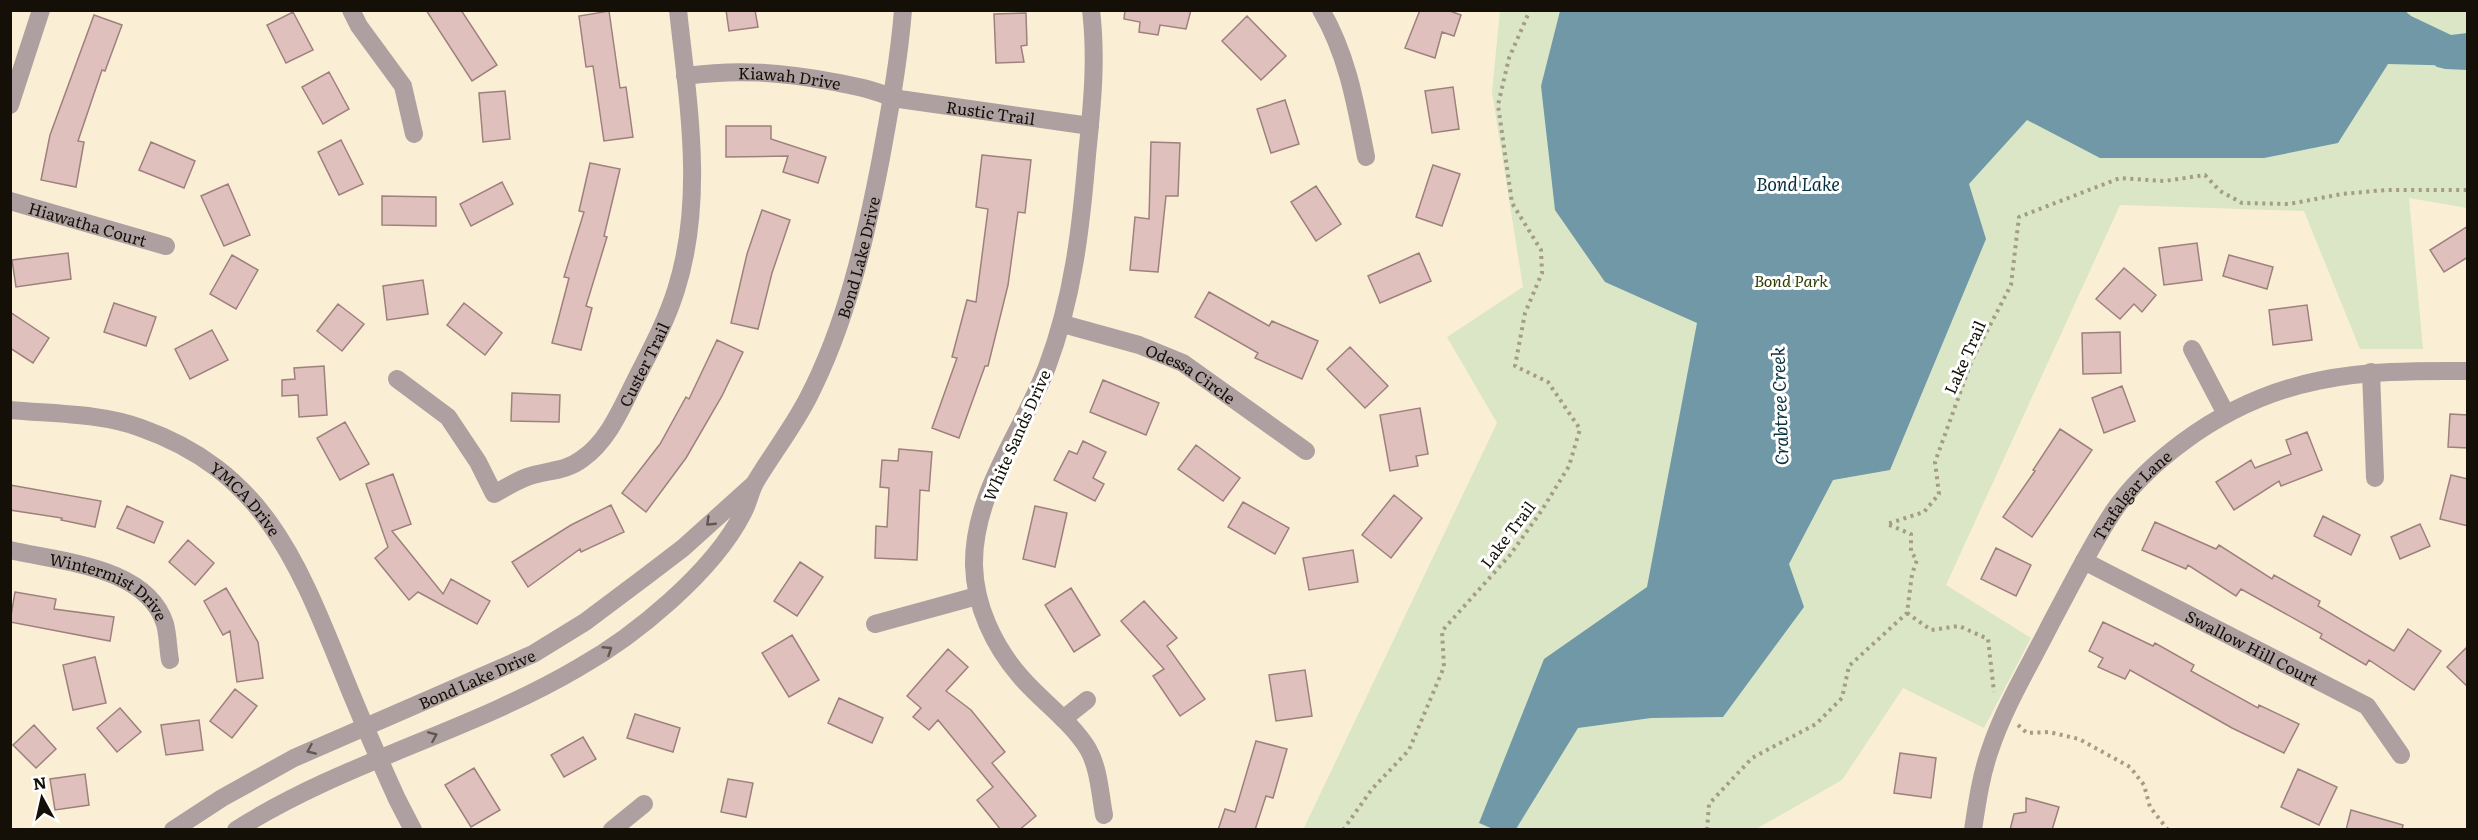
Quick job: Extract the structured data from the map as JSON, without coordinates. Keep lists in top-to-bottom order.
{
  "streets": {
    "street": [
      "Kiawah Drive",
      "Rustic Trail",
      "Hiawatha Court",
      "Bond Lake Drive",
      "Custer Trail",
      "Odessa Circle",
      "White Sands Drive",
      "Trafalgar Lane",
      "YMCA Drive",
      "Wintermist Drive",
      "Swallow Hill Court"
    ],
    "path": ["Lake Trail"]
  },
  "crossings": [
    ["Kiawah Drive", "Rustic Trail"],
    ["Kiawah Drive", "Bond Lake Drive"],
    ["Kiawah Drive", "Custer Trail"],
    ["Rustic Trail", "Bond Lake Drive"],
    ["Rustic Trail", "White Sands Drive"],
    ["Bond Lake Drive", "YMCA Drive"],
    ["Odessa Circle", "White Sands Drive"],
    ["Trafalgar Lane", "Swallow Hill Court"]
  ],
  "water": ["Bond Lake", "Crabtree Creek"],
  "parks": ["Bond Park"],
  "north": "top"
}
